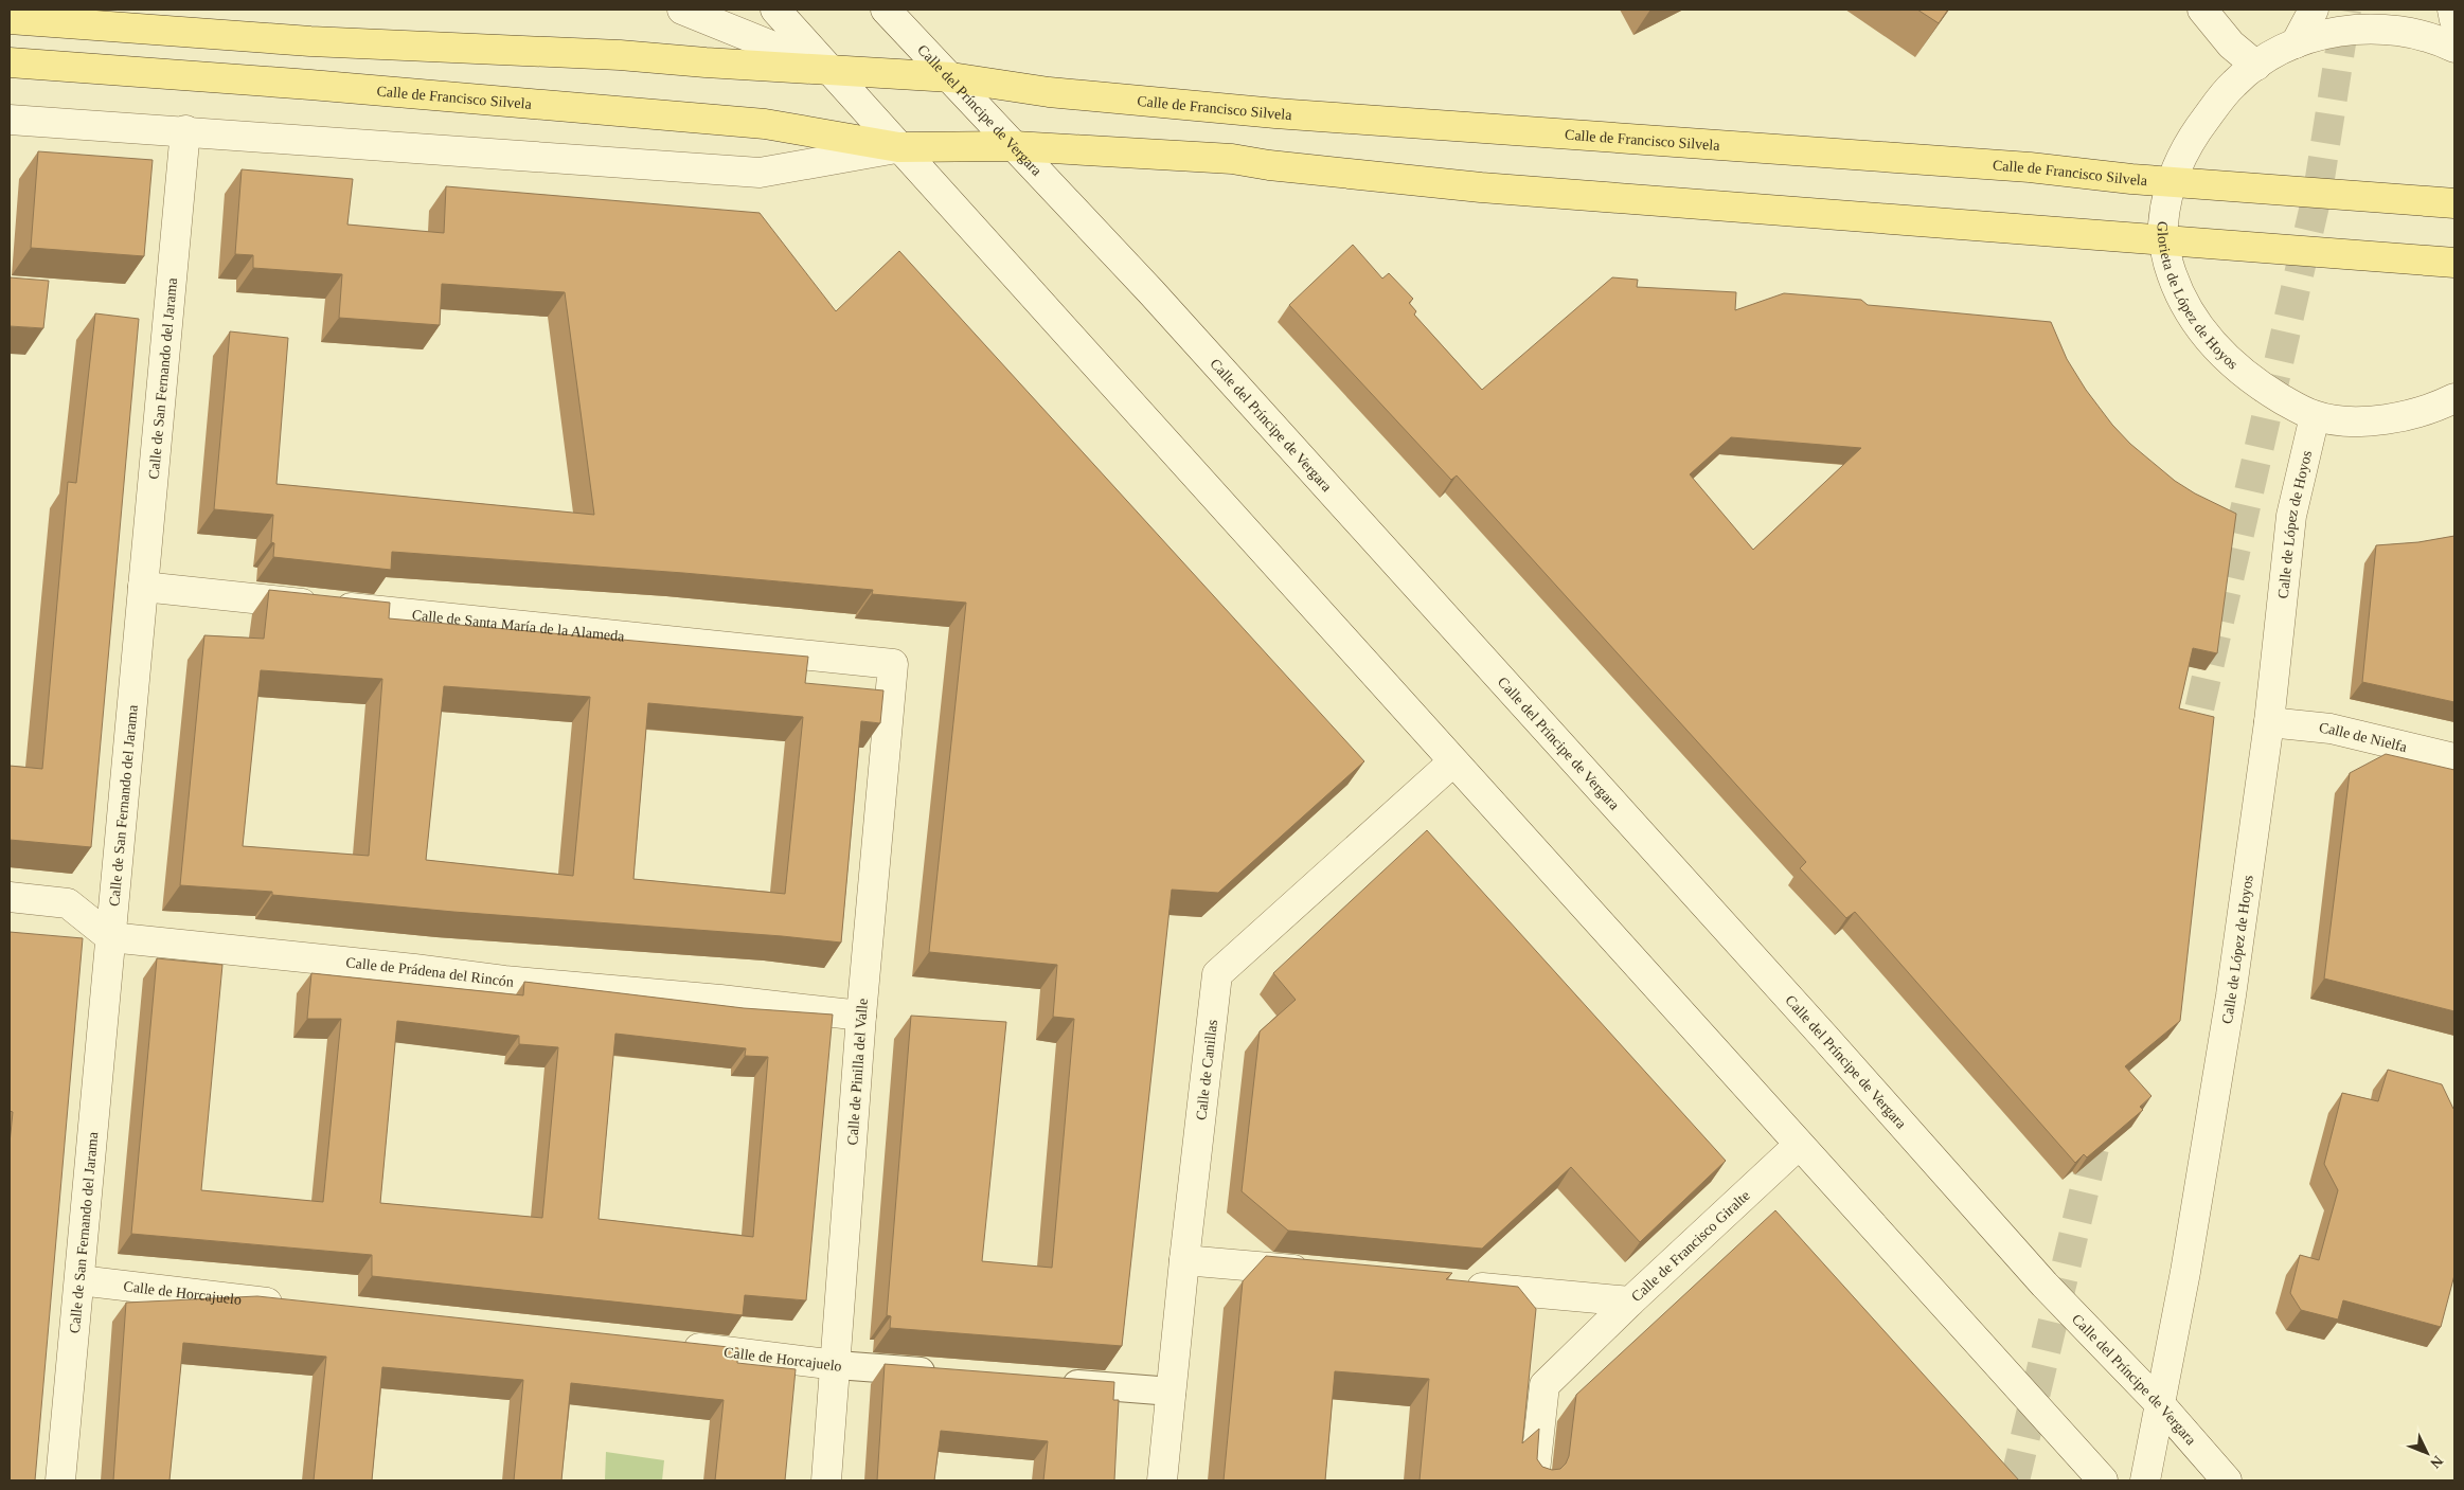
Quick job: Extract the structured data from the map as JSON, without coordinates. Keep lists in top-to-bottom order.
{
  "streets": {
    "main road": ["Calle de Francisco Silvela"],
    "street": [
      "Calle del Príncipe de Vergara",
      "Glorieta de López de Hoyos",
      "Calle de San Fernando del Jarama",
      "Calle de López de Hoyos",
      "Calle de Santa María de la Alameda",
      "Calle de Nielfa",
      "Calle de Prádena del Rincón",
      "Calle de Canillas",
      "Calle de Pinilla del Valle",
      "Calle de Francisco Giralte",
      "Calle de Horcajuelo"
    ]
  },
  "crossings": [
    ["Calle de Francisco Silvela", "Calle del Príncipe de Vergara"],
    ["Calle de Francisco Silvela", "Glorieta de López de Hoyos"],
    ["Calle de Francisco Silvela", "Calle de San Fernando del Jarama"],
    ["Calle del Príncipe de Vergara", "Calle de López de Hoyos"],
    ["Glorieta de López de Hoyos", "Calle de López de Hoyos"],
    ["Calle de San Fernando del Jarama", "Calle de Santa María de la Alameda"],
    ["Calle de San Fernando del Jarama", "Calle de Prádena del Rincón"],
    ["Calle de San Fernando del Jarama", "Calle de Horcajuelo"],
    ["Calle de López de Hoyos", "Calle de Nielfa"],
    ["Calle de Santa María de la Alameda", "Calle de Pinilla del Valle"],
    ["Calle de Prádena del Rincón", "Calle de Pinilla del Valle"],
    ["Calle de Pinilla del Valle", "Calle de Horcajuelo"]
  ],
  "north": "bottom right"
}
